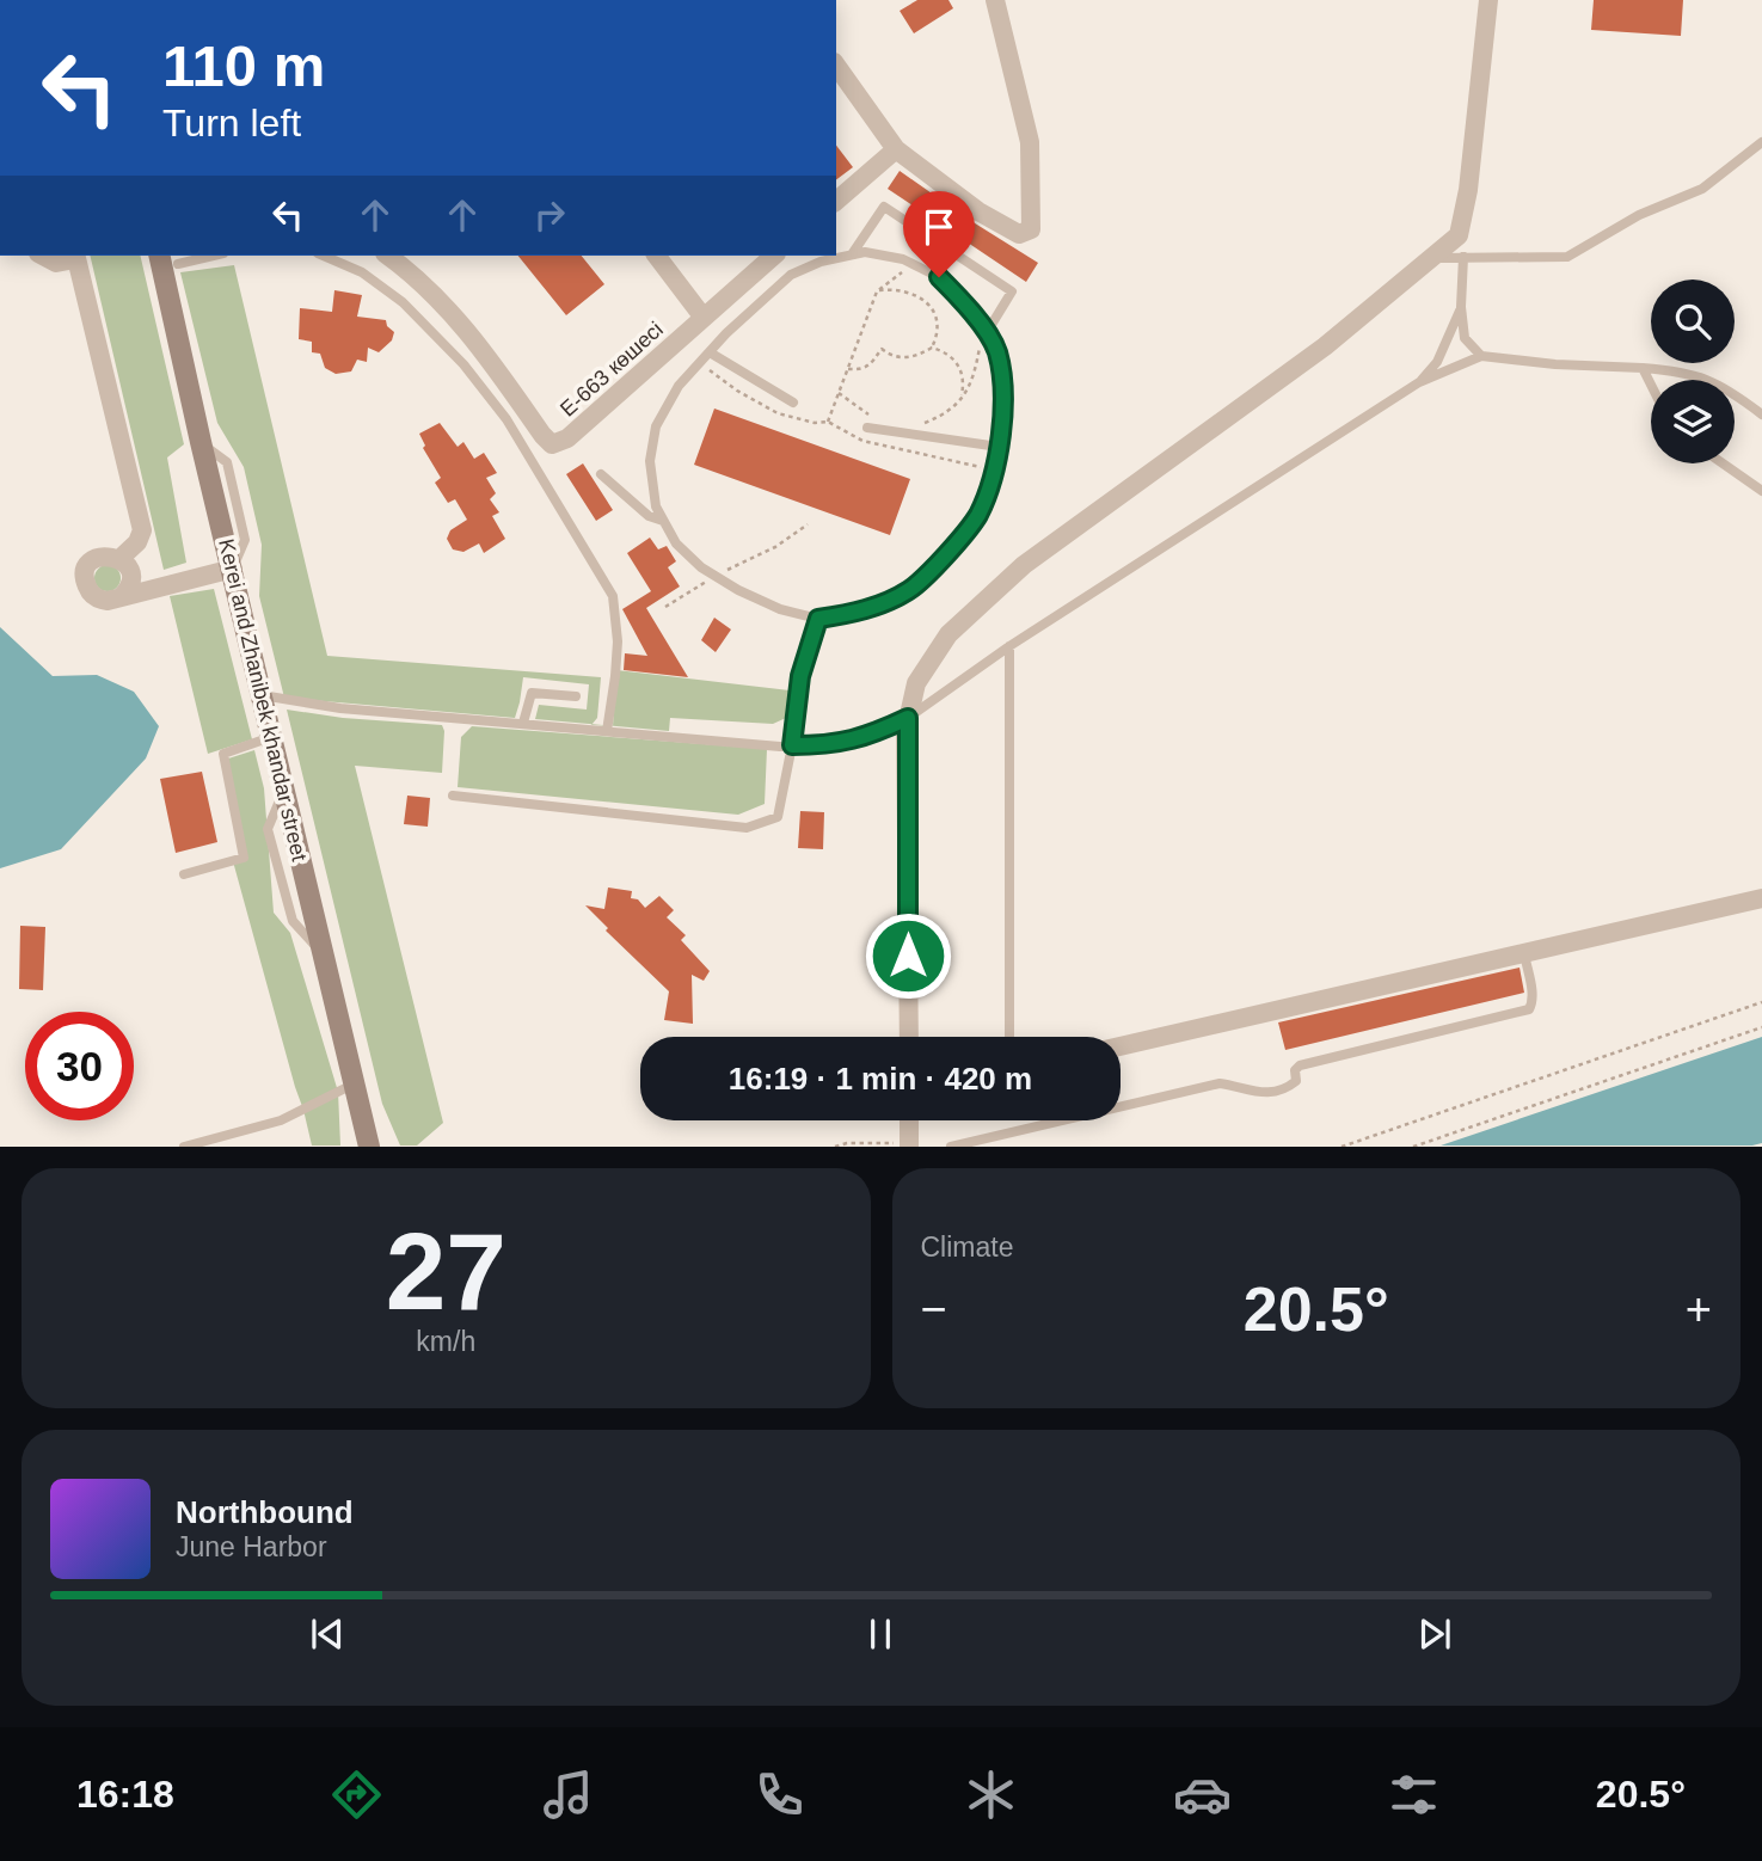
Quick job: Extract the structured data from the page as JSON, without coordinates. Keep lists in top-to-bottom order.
{
  "streets": {
    "main road": ["Kerei and Zhanibek khandar street"],
    "street": ["Е-663 көшесі"]
  },
  "page": {
    "turn": ["110 m", "Turn left"],
    "limit": "30",
    "trip": "16:19 · 1 min · 420 m",
    "tile": [
      ["27", "km/h"],
      "Climate"
    ],
    "heat": ["−", "20.5°", "+"],
    "song": ["Northbound", "June Harbor"],
    "tabs": ["16:18", "20.5°"]
  }
}
